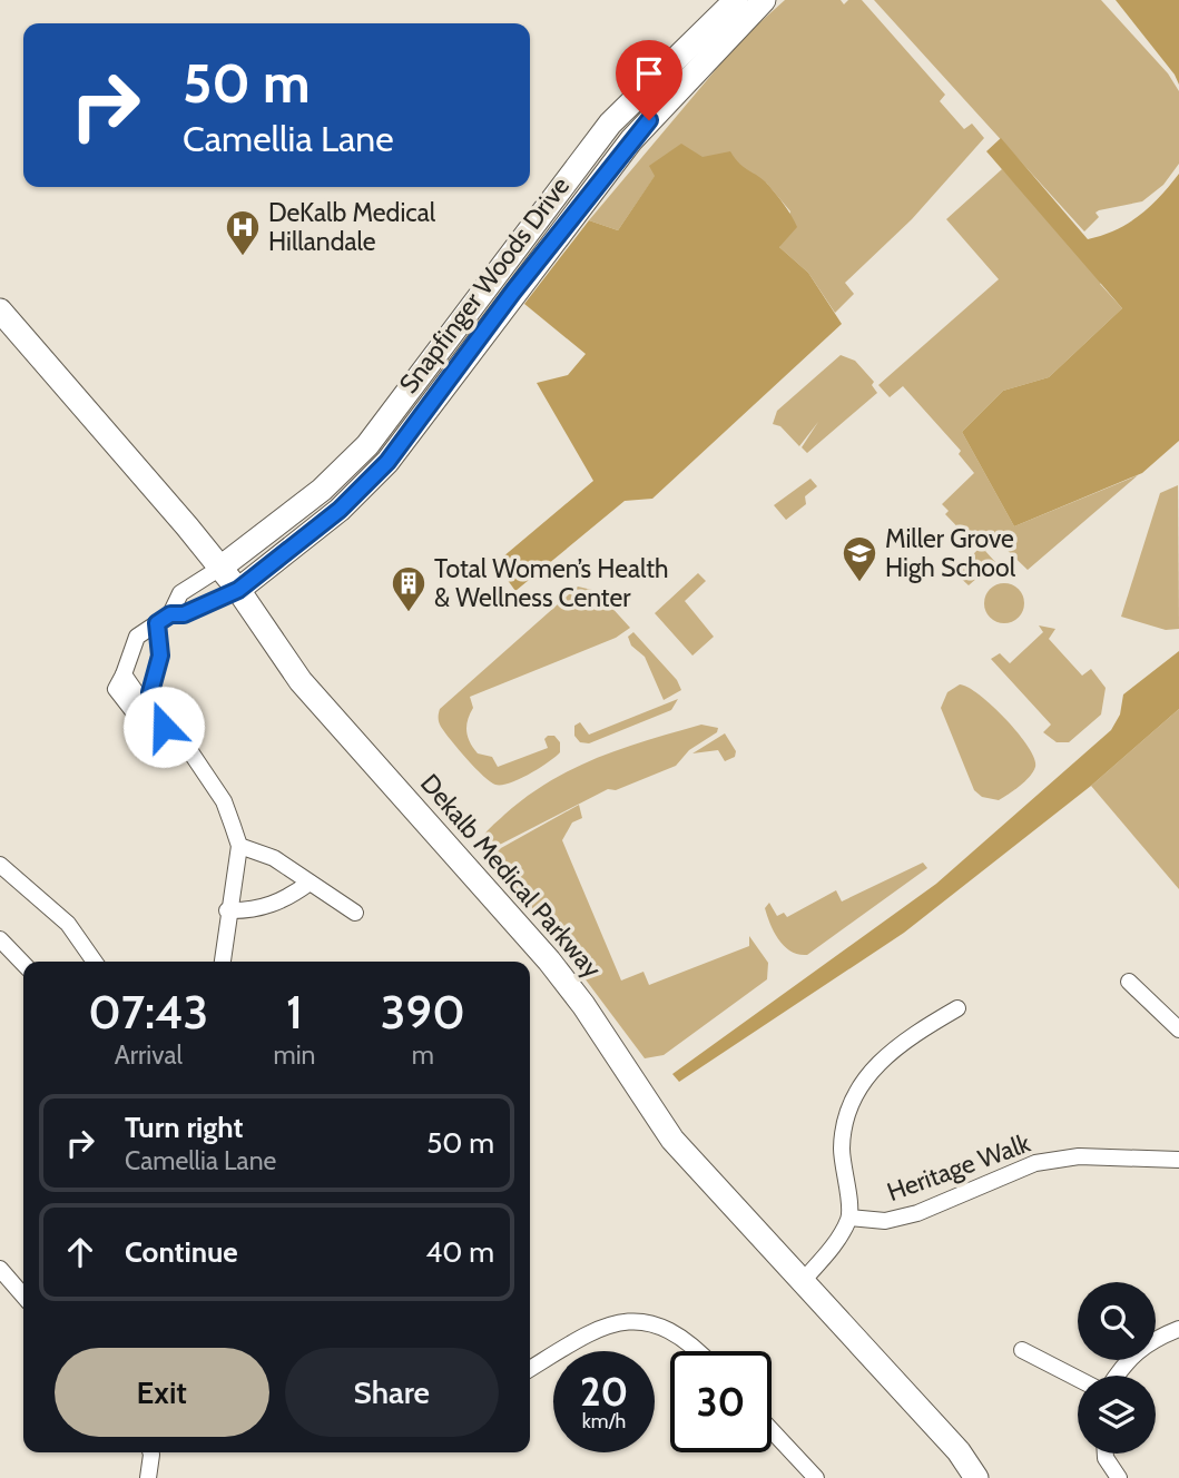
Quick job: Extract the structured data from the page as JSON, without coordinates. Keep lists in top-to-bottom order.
{
  "streets": {
    "main road": ["Snapfinger Woods Drive", "Dekalb Medical Parkway"],
    "street": ["Heritage Walk"]
  },
  "crossings": [
    ["Snapfinger Woods Drive", "Dekalb Medical Parkway"]
  ],
  "places": {
    "hospital": ["DeKalb Medical Hillandale"],
    "school or university": ["Miller Grove High School"],
    "building": ["Total Women’s Health & Wellness Center"]
  },
  "page": {
    "turn": ["50 m", "Camellia Lane"],
    "eta": [
      "07:43",
      "Arrival",
      "1",
      "min",
      "390",
      "m"
    ],
    "list": [
      {
        "name": "Turn right",
        "note": "Camellia Lane",
        "value": "50 m"
      },
      {
        "name": "Continue",
        "value": "40 m"
      }
    ],
    "buttons": ["Exit", "Share"],
    "speed": "20 km/h",
    "limit": "30"
  }
}
